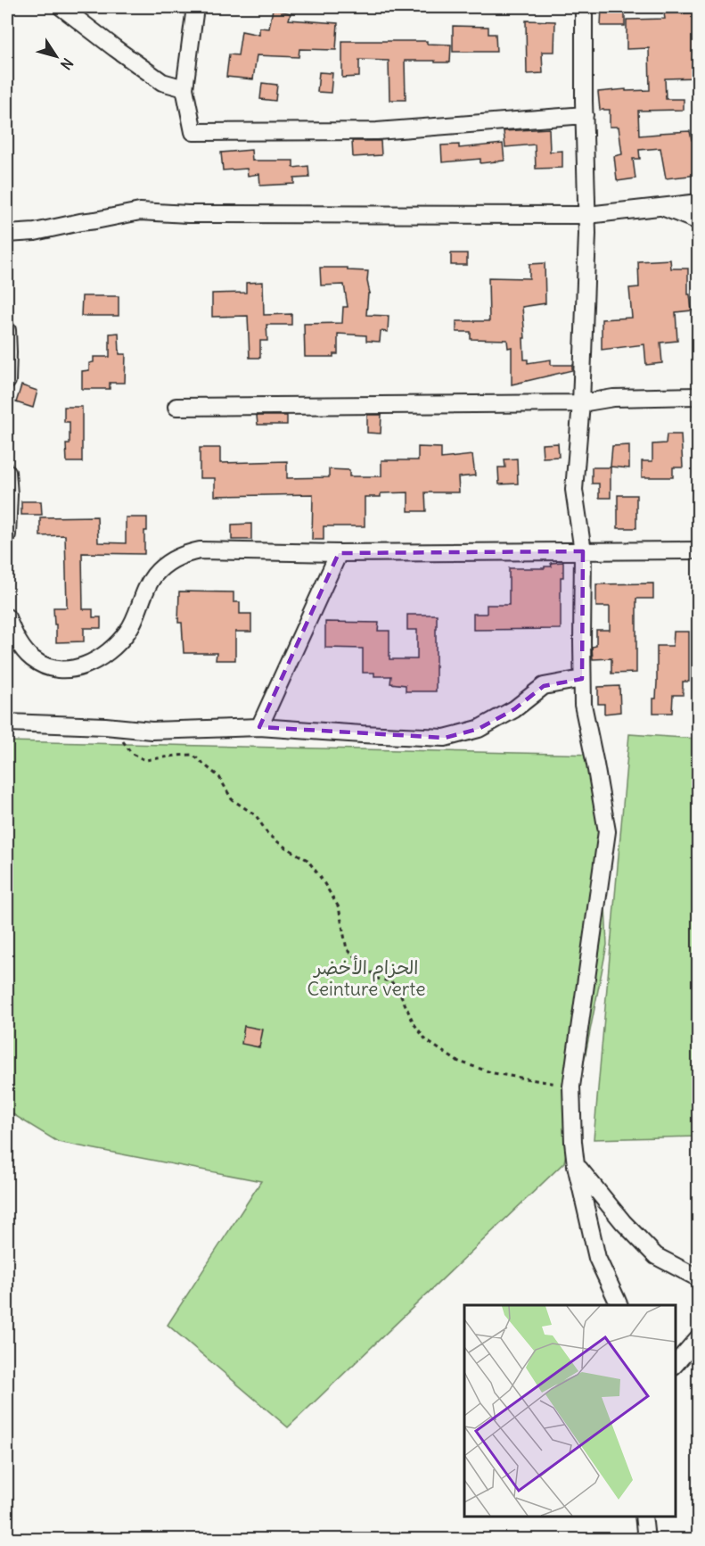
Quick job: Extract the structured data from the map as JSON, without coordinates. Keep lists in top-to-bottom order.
{
  "parks": ["الحزام الأخضر Ceinture verte"],
  "north": "bottom right"
}
